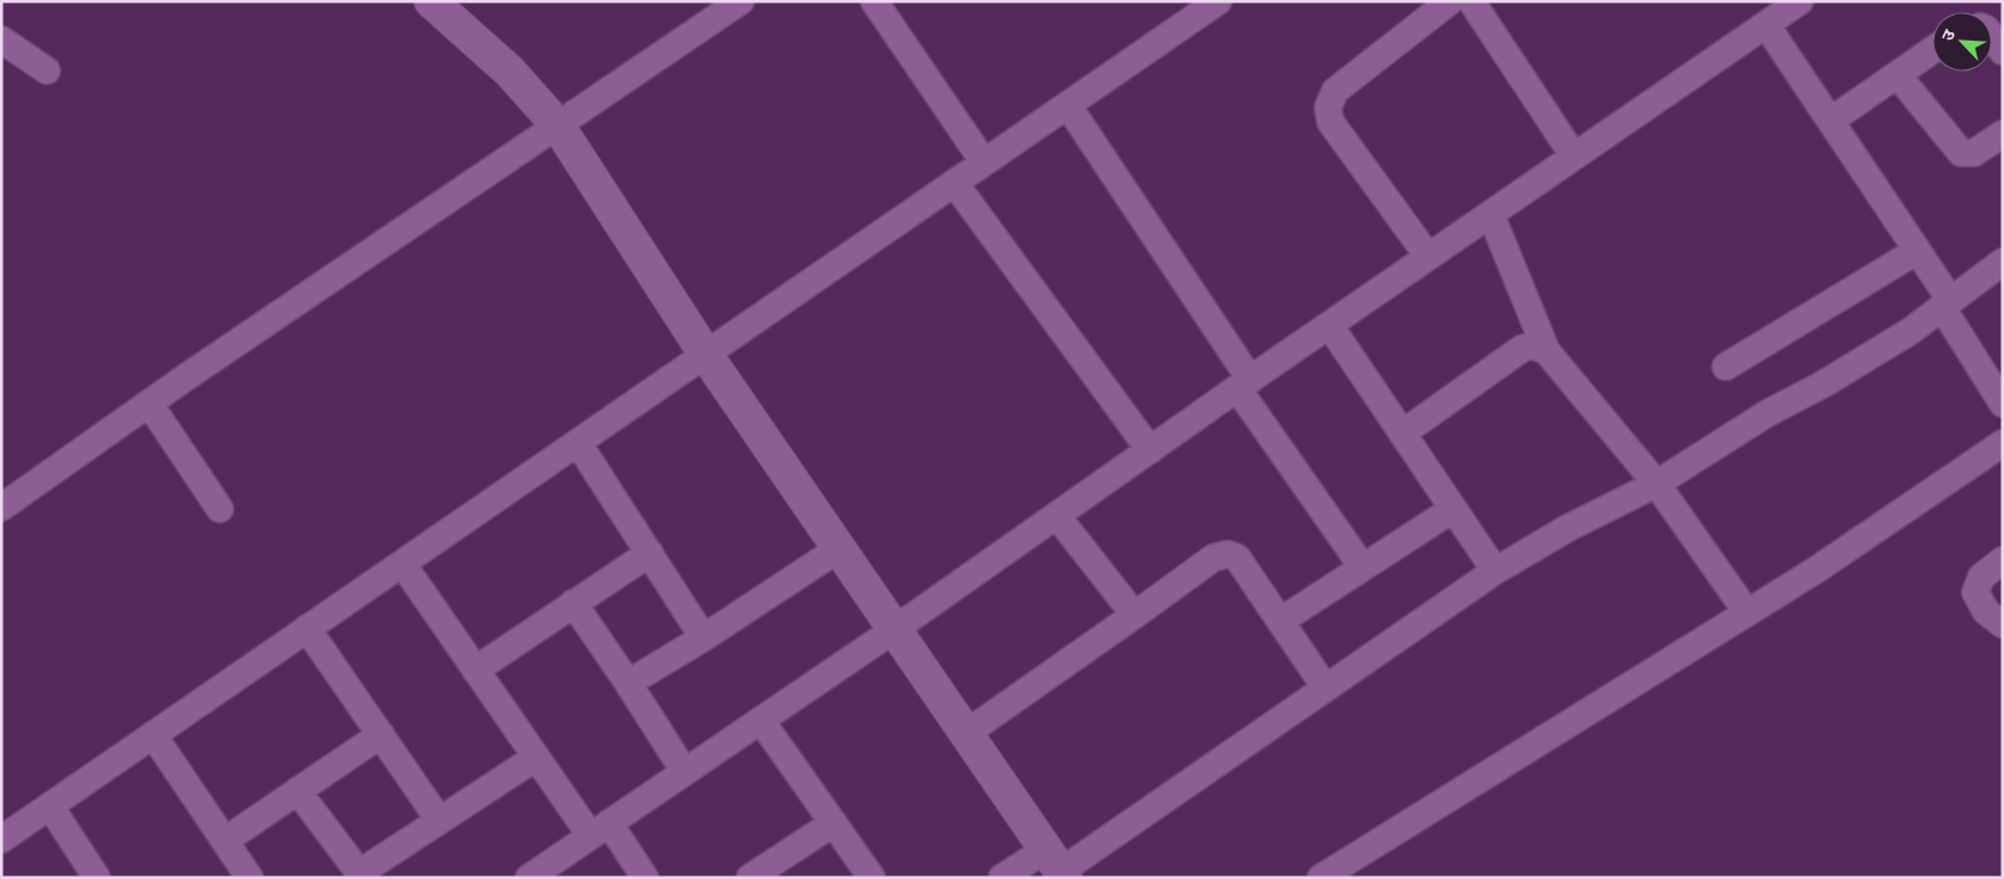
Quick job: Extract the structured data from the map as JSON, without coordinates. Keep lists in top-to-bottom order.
{
  "north": "top left"
}
